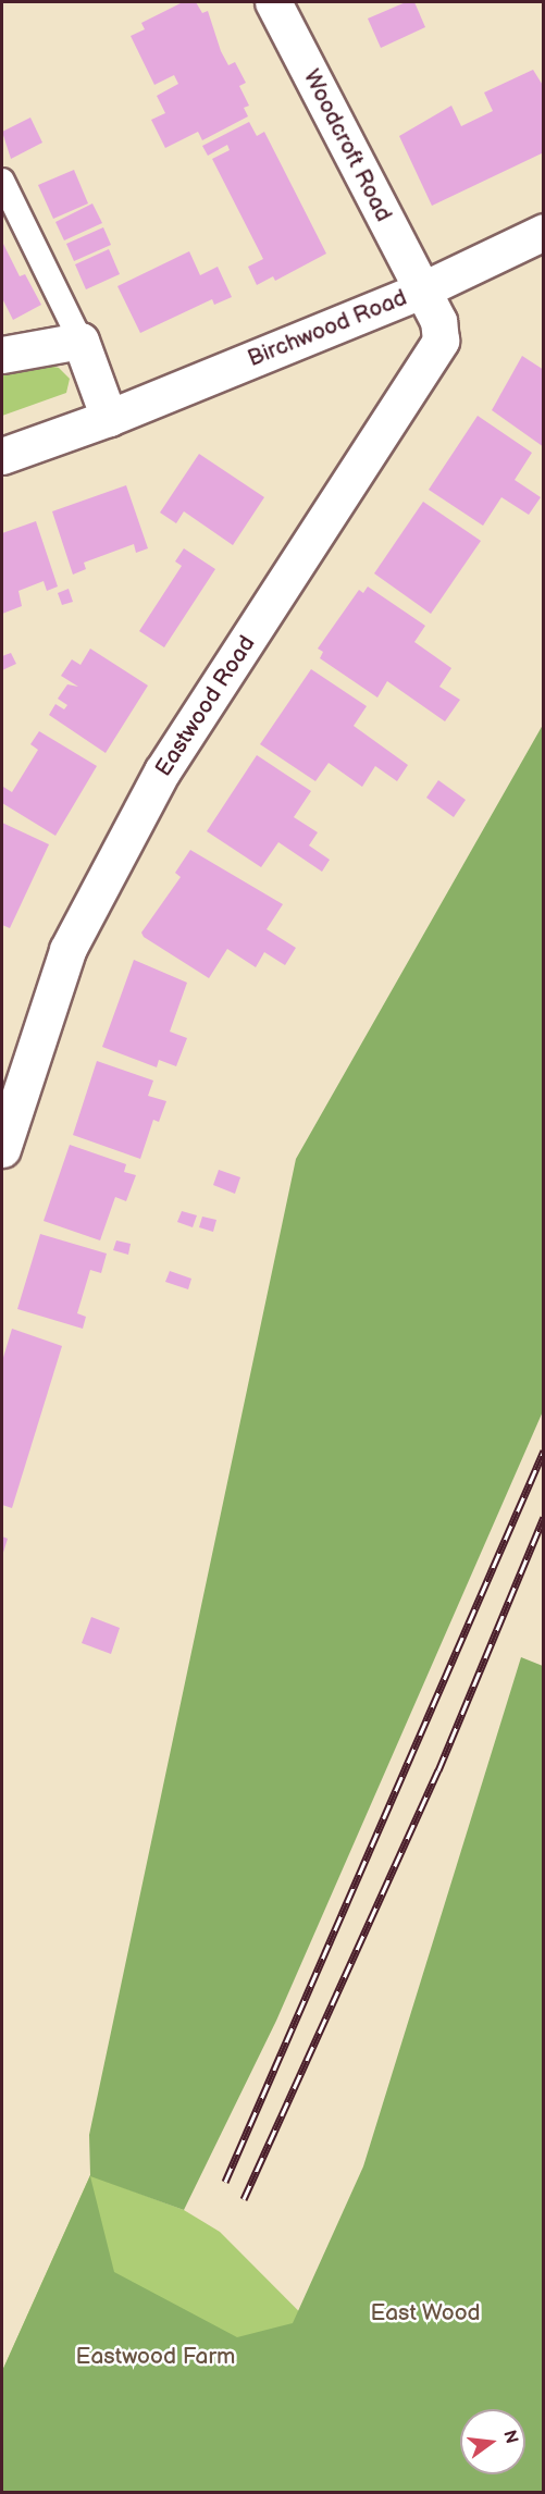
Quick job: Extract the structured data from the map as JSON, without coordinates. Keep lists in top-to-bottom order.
{
  "streets": {
    "street": ["Woodcroft Road", "Birchwood Road", "Eastwood Road"]
  },
  "crossings": [
    ["Woodcroft Road", "Birchwood Road"],
    ["Woodcroft Road", "Eastwood Road"],
    ["Birchwood Road", "Eastwood Road"]
  ],
  "parks": ["East Wood", "Eastwood Farm"],
  "north": "right"
}
